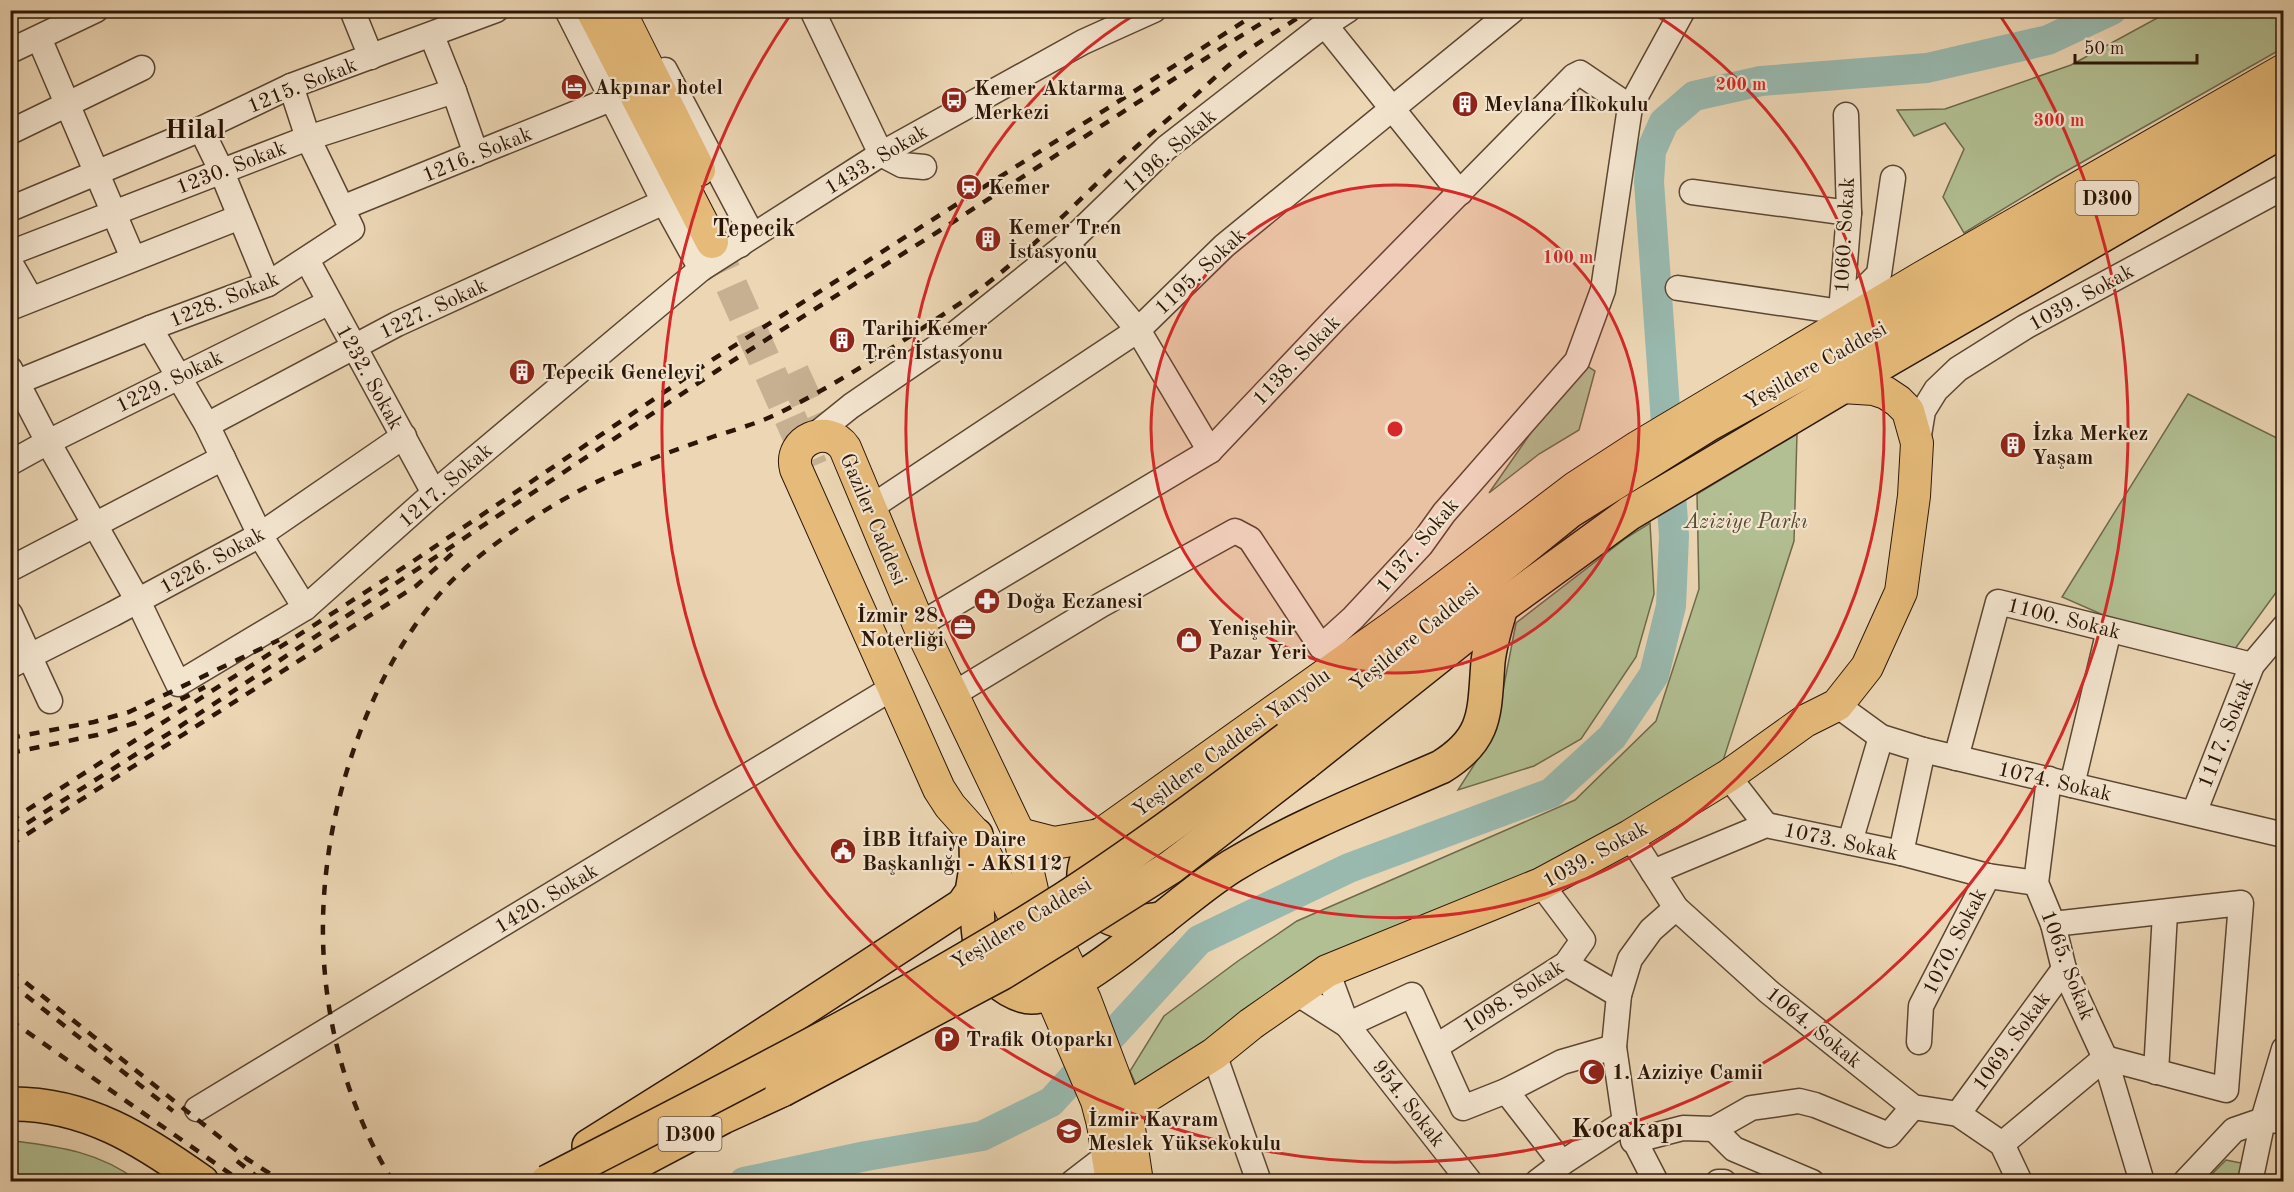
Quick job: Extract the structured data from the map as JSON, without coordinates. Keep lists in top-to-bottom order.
{
  "streets": {
    "highway": ["D300", "Yeşildere Caddesi"],
    "main road": ["1039. Sokak", "Gaziler Caddesi", "Yeşildere Caddesi Yanyolu"],
    "street": [
      "1215. Sokak",
      "1196. Sokak",
      "1216. Sokak",
      "1433. Sokak",
      "1230. Sokak",
      "1060. Sokak",
      "1195. Sokak",
      "1228. Sokak",
      "1227. Sokak",
      "1138. Sokak",
      "1232. Sokak",
      "1229. Sokak",
      "1217. Sokak",
      "1137. Sokak",
      "1226. Sokak",
      "1100. Sokak",
      "1117. Sokak",
      "1074. Sokak",
      "1073. Sokak",
      "1420. Sokak",
      "1070. Sokak",
      "1065. Sokak",
      "1098. Sokak",
      "1064. Sokak",
      "1069. Sokak",
      "954. Sokak"
    ]
  },
  "crossings": [
    ["1215. Sokak", "1228. Sokak"],
    ["1196. Sokak", "Gaziler Caddesi"],
    ["1216. Sokak", "1228. Sokak"],
    ["1433. Sokak", "1217. Sokak"],
    ["1230. Sokak", "1228. Sokak"],
    ["1060. Sokak", "Yeşildere Caddesi"],
    ["1195. Sokak", "Gaziler Caddesi"],
    ["1039. Sokak", "Gaziler Caddesi"],
    ["1039. Sokak", "1074. Sokak"],
    ["1039. Sokak", "1098. Sokak"],
    ["1039. Sokak", "1064. Sokak"],
    ["1228. Sokak", "1232. Sokak"],
    ["1227. Sokak", "1232. Sokak"],
    ["1138. Sokak", "Gaziler Caddesi"],
    ["1138. Sokak", "1137. Sokak"],
    ["Yeşildere Caddesi", "Yeşildere Caddesi Yanyolu"],
    ["1232. Sokak", "1229. Sokak"],
    ["1232. Sokak", "1217. Sokak"],
    ["1232. Sokak", "1226. Sokak"],
    ["1217. Sokak", "1226. Sokak"],
    ["Gaziler Caddesi", "1137. Sokak"],
    ["Gaziler Caddesi", "Yeşildere Caddesi Yanyolu"],
    ["Gaziler Caddesi", "1420. Sokak"],
    ["1100. Sokak", "1117. Sokak"],
    ["1100. Sokak", "1074. Sokak"],
    ["1117. Sokak", "1074. Sokak"],
    ["1074. Sokak", "1065. Sokak"],
    ["1073. Sokak", "1070. Sokak"],
    ["1073. Sokak", "1065. Sokak"],
    ["1073. Sokak", "1064. Sokak"],
    ["1065. Sokak", "1069. Sokak"],
    ["1064. Sokak", "1069. Sokak"]
  ],
  "districts": ["Hilal", "Tepecik", "Kocakapı"],
  "parks": ["Aziziye Parkı"],
  "places": {
    "hotel": ["Akpınar hotel"],
    "bus stop": ["Kemer Aktarma Merkezi"],
    "building": [
      "Mevlana İlkokulu",
      "Kemer Tren İstasyonu",
      "Tarihi Kemer Tren İstasyonu",
      "Tepecik Genelevi",
      "İzka Merkez Yaşam"
    ],
    "station": ["Kemer"],
    "pharmacy": ["Doğa Eczanesi"],
    "office": ["İzmir 28. Noterliği"],
    "shop": ["Yenişehir Pazar Yeri"],
    "public building": ["İBB İtfaiye Daire Başkanlığı - AKS112"],
    "parking": ["Trafik Otoparkı"],
    "mosque": ["1. Aziziye Camii"],
    "school or university": ["İzmir Kavram Meslek Yüksekokulu"]
  },
  "scale_bar": "50 m",
  "rings": ["200 m", "300 m", "100 m"]
}
